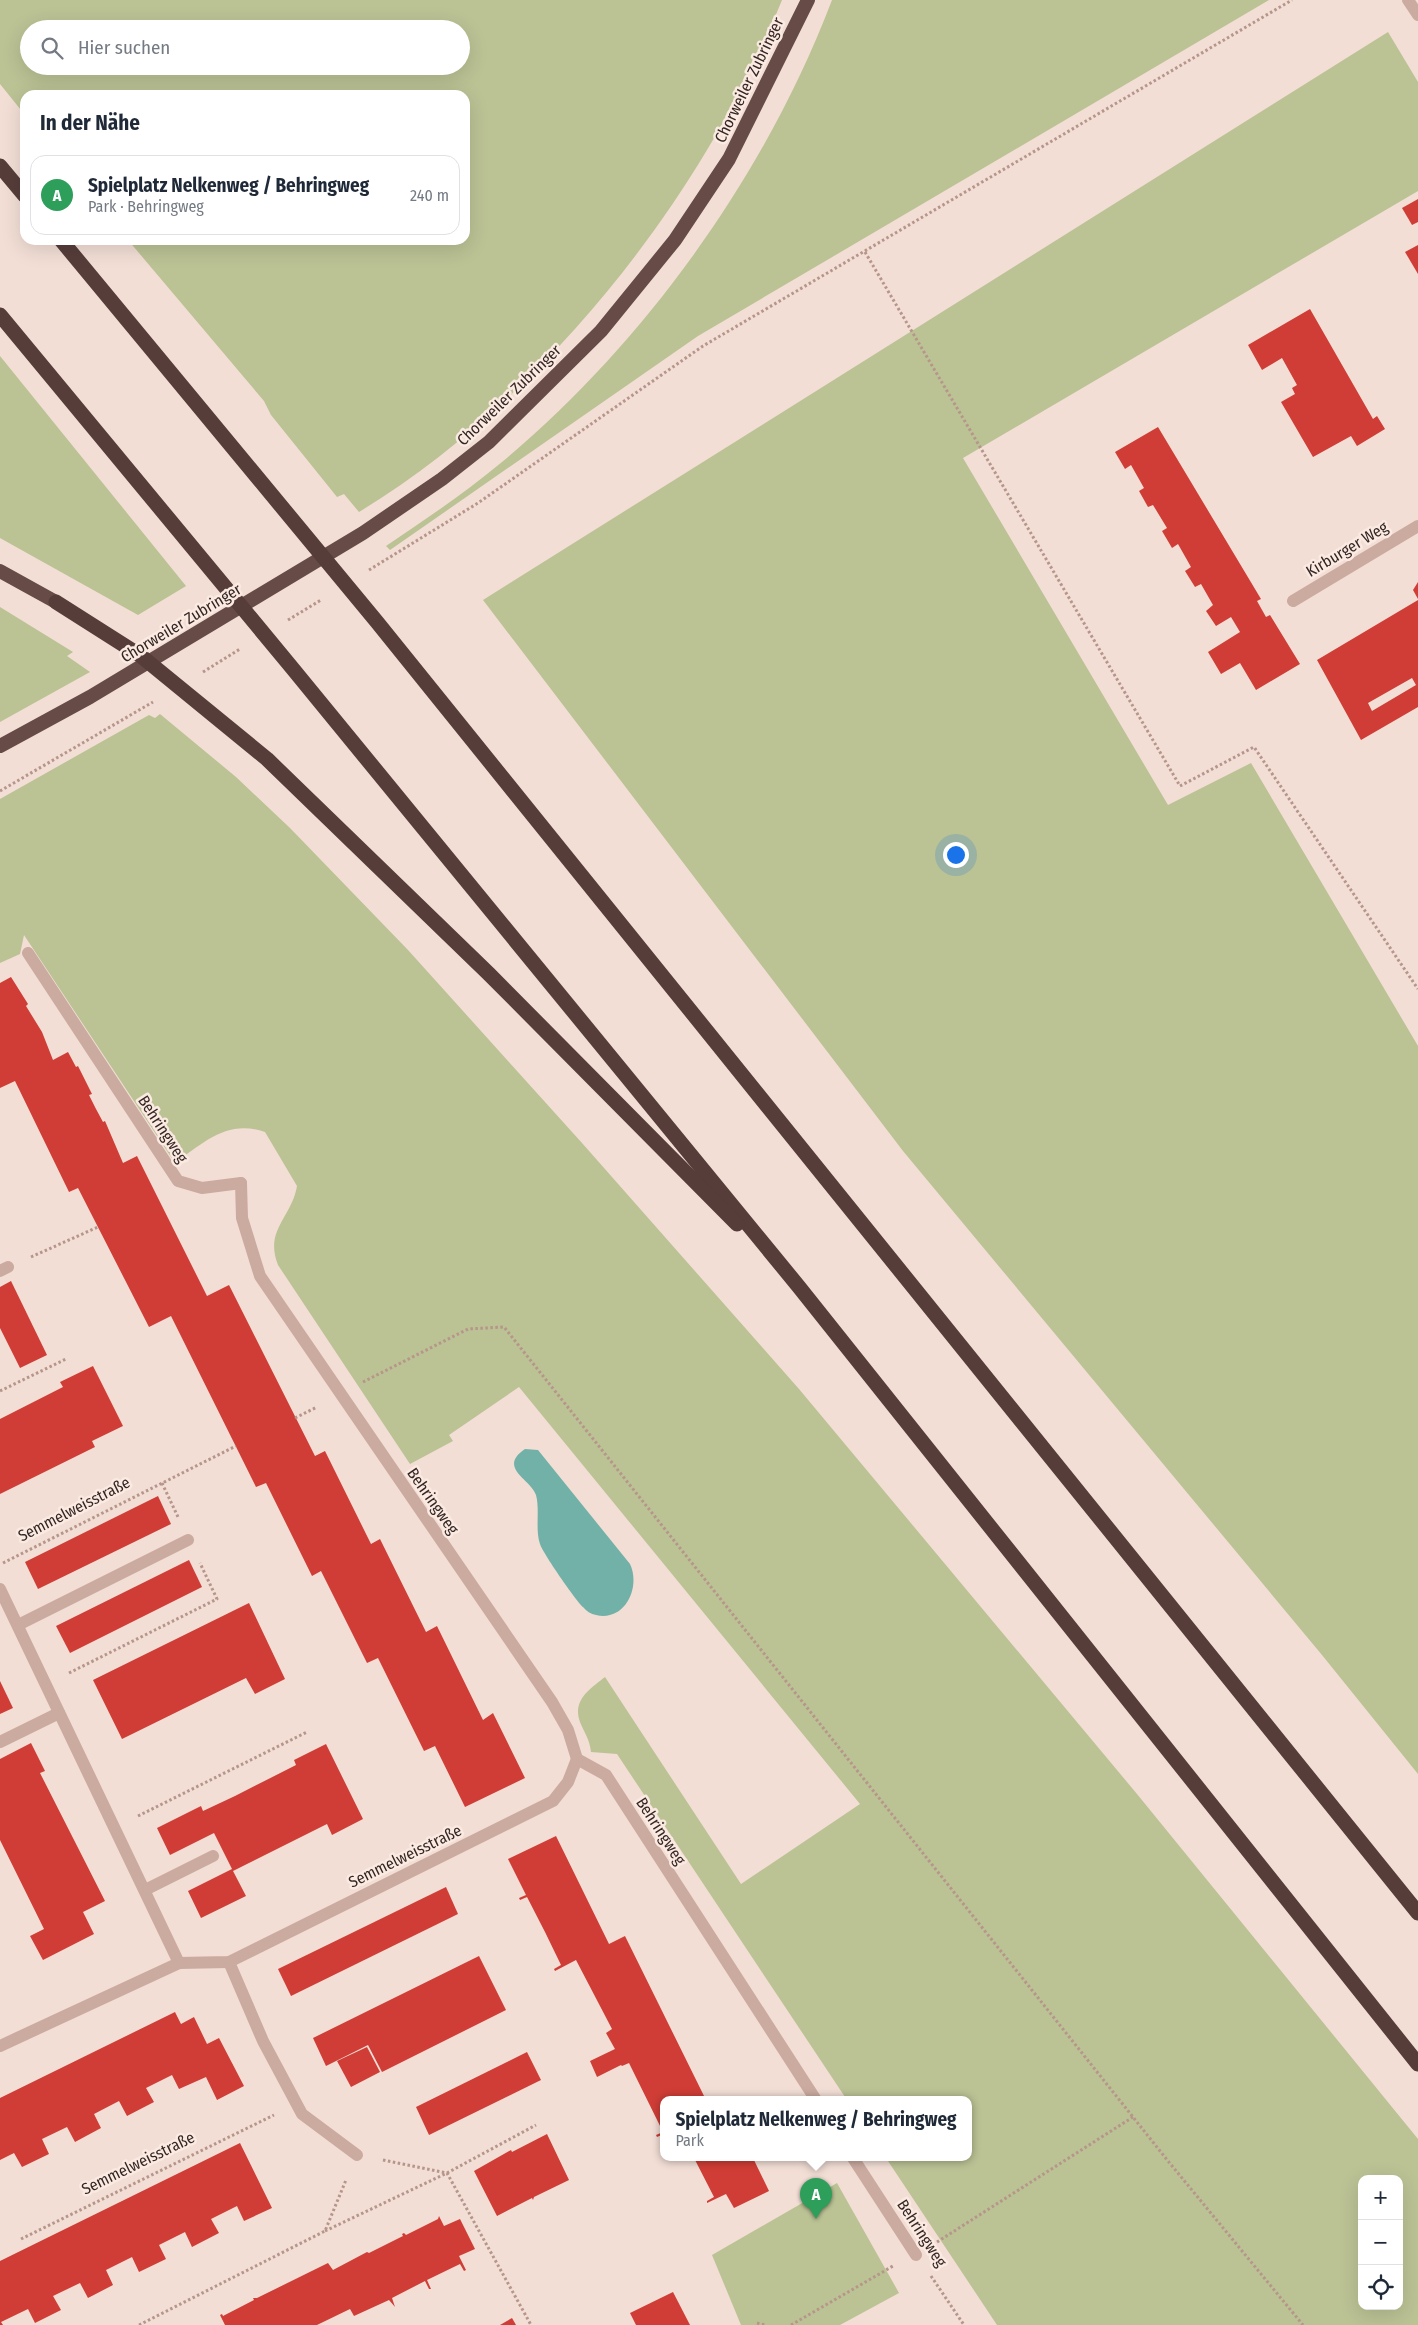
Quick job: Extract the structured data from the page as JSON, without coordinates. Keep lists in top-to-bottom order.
{
  "streets": {
    "highway": ["Chorweiler Zubringer"],
    "street": ["Kirburger Weg", "Behringweg", "Semmelweisstraße"]
  },
  "crossings": [
    ["Behringweg", "Semmelweisstraße"]
  ],
  "page": {
    "search": "Hier suchen",
    "heading": "In der Nähe",
    "list": [
      {
        "mark": "A",
        "name": "Spielplatz Nelkenweg / Behringweg",
        "note": "Park · Behringweg",
        "value": "240 m"
      }
    ],
    "popup": ["Spielplatz Nelkenweg / Behringweg", "Park"],
    "map_buttons": ["+", "−"],
    "pins": "A"
  }
}
